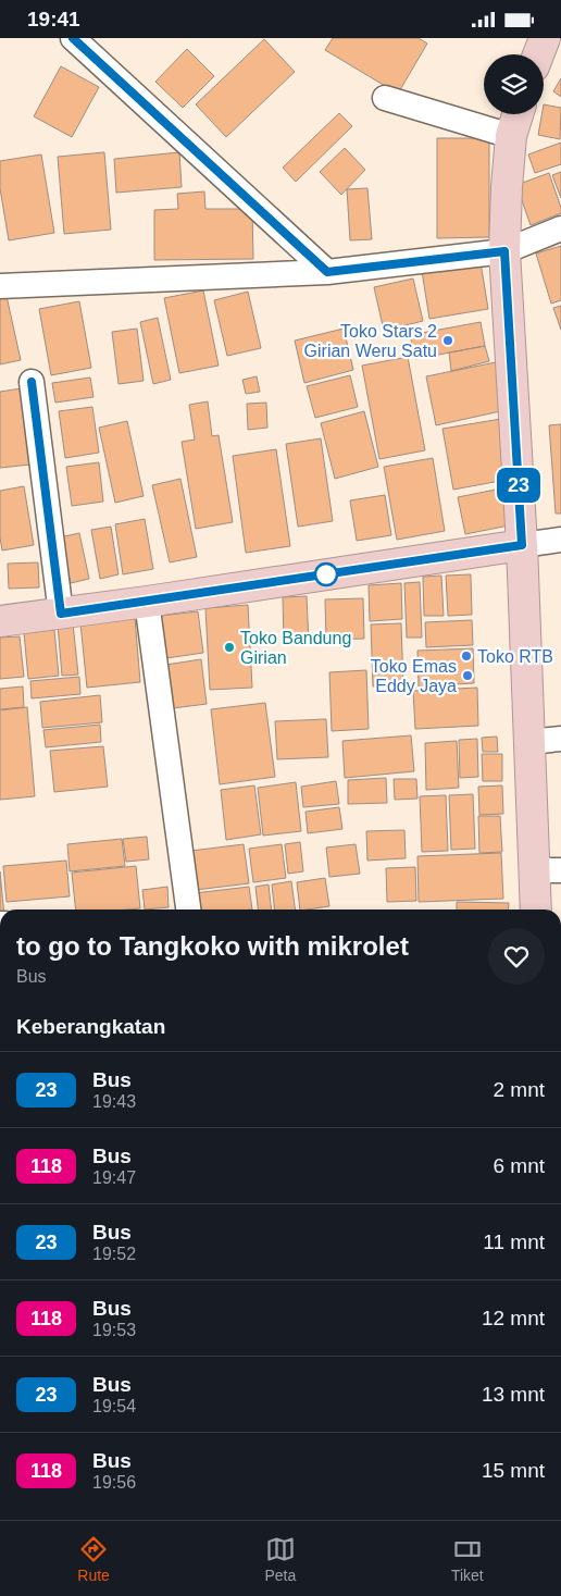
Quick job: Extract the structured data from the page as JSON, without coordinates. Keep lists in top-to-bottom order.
{
  "places": [
    "Toko Stars 2 Girian Weru Satu",
    "Toko Bandung Girian",
    "Toko RTB",
    "Toko Emas Eddy Jaya"
  ],
  "lines": ["bus line 23"],
  "page": {
    "status": "19:41",
    "on_map": "23",
    "heading": [
      ["to go to Tangkoko with mikrolet", "Bus"],
      "Keberangkatan"
    ],
    "list": [
      {
        "mark": "23",
        "name": "Bus",
        "note": "19:43",
        "value": "2 mnt"
      },
      {
        "mark": "118",
        "name": "Bus",
        "note": "19:47",
        "value": "6 mnt"
      },
      {
        "mark": "23",
        "name": "Bus",
        "note": "19:52",
        "value": "11 mnt"
      },
      {
        "mark": "118",
        "name": "Bus",
        "note": "19:53",
        "value": "12 mnt"
      },
      {
        "mark": "23",
        "name": "Bus",
        "note": "19:54",
        "value": "13 mnt"
      },
      {
        "mark": "118",
        "name": "Bus",
        "note": "19:56",
        "value": "15 mnt"
      }
    ],
    "tabs": ["Rute", "Peta", "Tiket"]
  }
}
